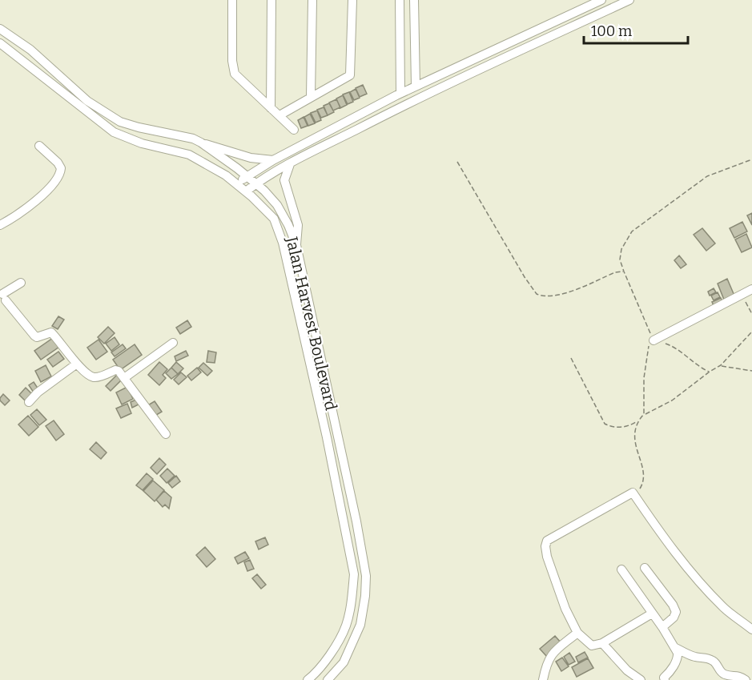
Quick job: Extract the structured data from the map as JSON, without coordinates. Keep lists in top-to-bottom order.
{
  "streets": {
    "street": ["Jalan Harvest Boulevard"]
  },
  "scale_bar": "100 m"
}
